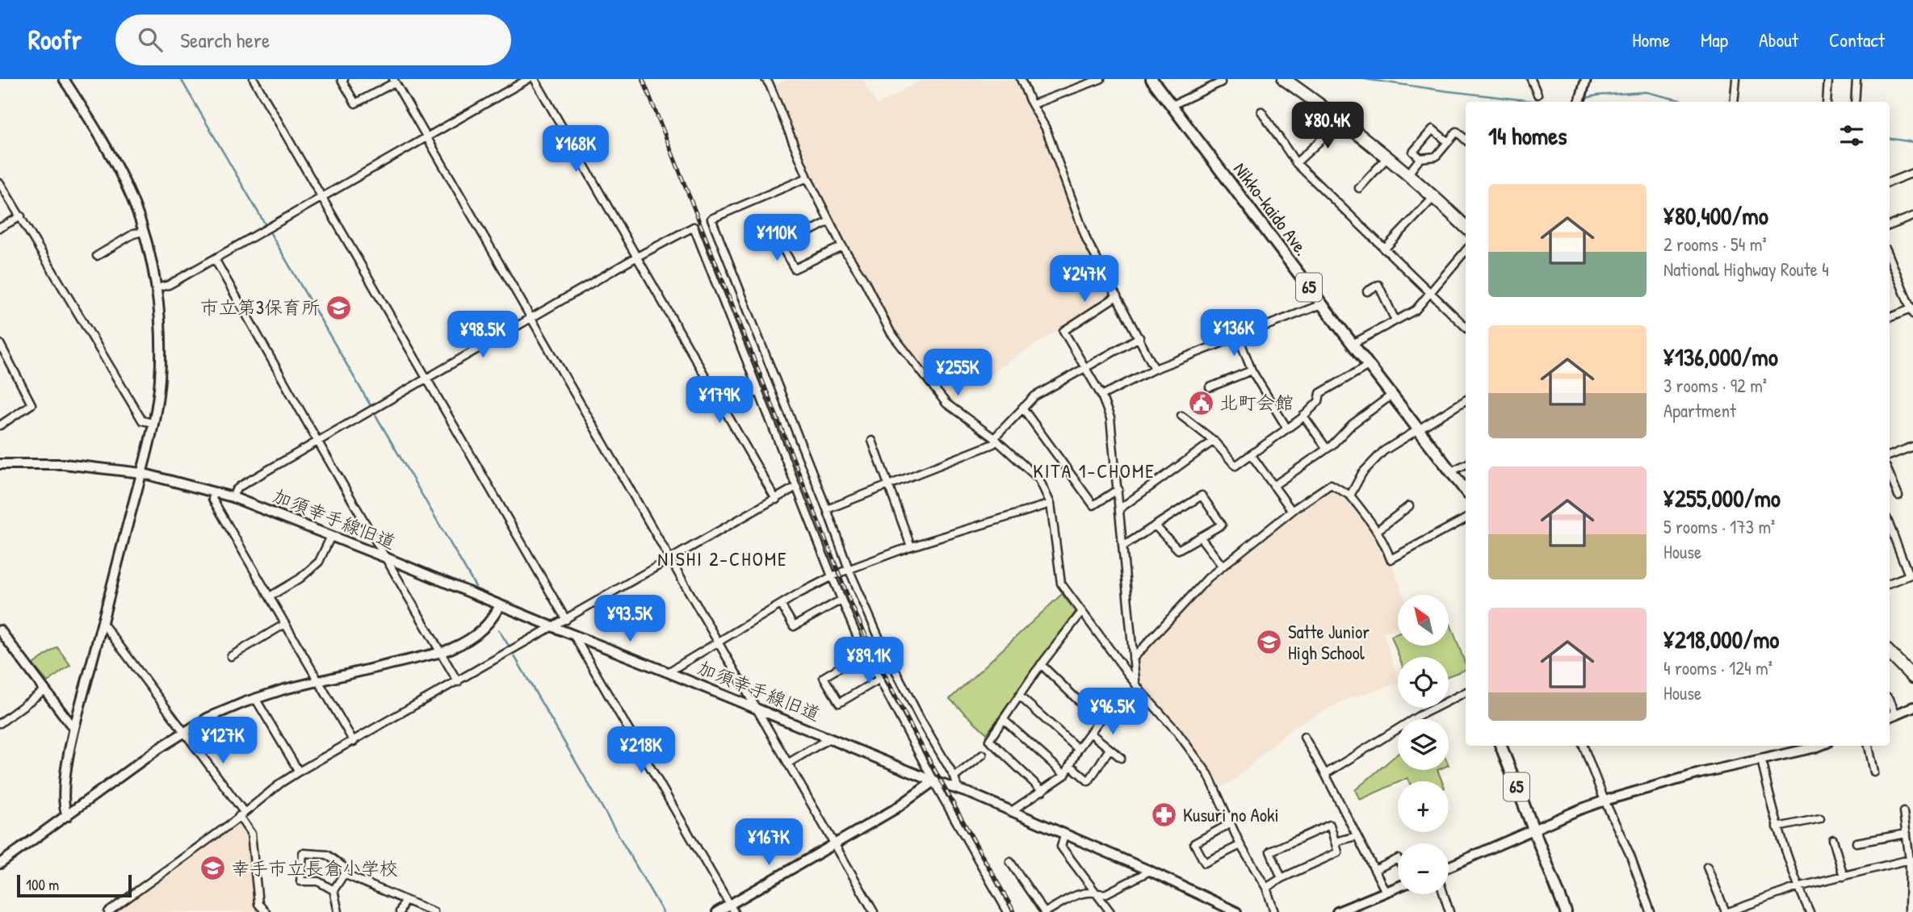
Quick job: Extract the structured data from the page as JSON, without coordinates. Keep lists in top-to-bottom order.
{
  "streets": {
    "main road": ["Nikko-kaido Ave.", "65"],
    "street": ["加須幸手線旧道"]
  },
  "districts": ["KITA 1-CHOME", "NISHI 2-CHOME"],
  "places": {
    "school or university": ["市立第3保育所", "Satte Junior High School", "幸手市立長倉小学校"],
    "public building": ["北町会館"],
    "pharmacy": ["Kusuri no Aoki"]
  },
  "scale_bar": "100 m",
  "north": "top left",
  "page": {
    "header": "Roofr",
    "search": "Search here",
    "nav": [
      "Home",
      "Map",
      "About",
      "Contact"
    ],
    "price": [
      "¥80.4K",
      "¥168K",
      "¥110K",
      "¥247K",
      "¥136K",
      "¥98.5K",
      "¥255K",
      "¥179K",
      "¥93.5K",
      "¥89.1K",
      "¥96.5K",
      "¥127K",
      "¥218K",
      "¥167K"
    ],
    "heading": "14 homes",
    "list": [
      {
        "name": "¥80,400/mo",
        "note": "2 rooms · 54 m² · National Highway Route 4"
      },
      {
        "name": "¥136,000/mo",
        "note": "3 rooms · 92 m² · Apartment"
      },
      {
        "name": "¥255,000/mo",
        "note": "5 rooms · 173 m² · House"
      },
      {
        "name": "¥218,000/mo",
        "note": "4 rooms · 124 m² · House"
      }
    ],
    "map_buttons": ["+", "−"],
    "scale": "100 m"
  }
}
